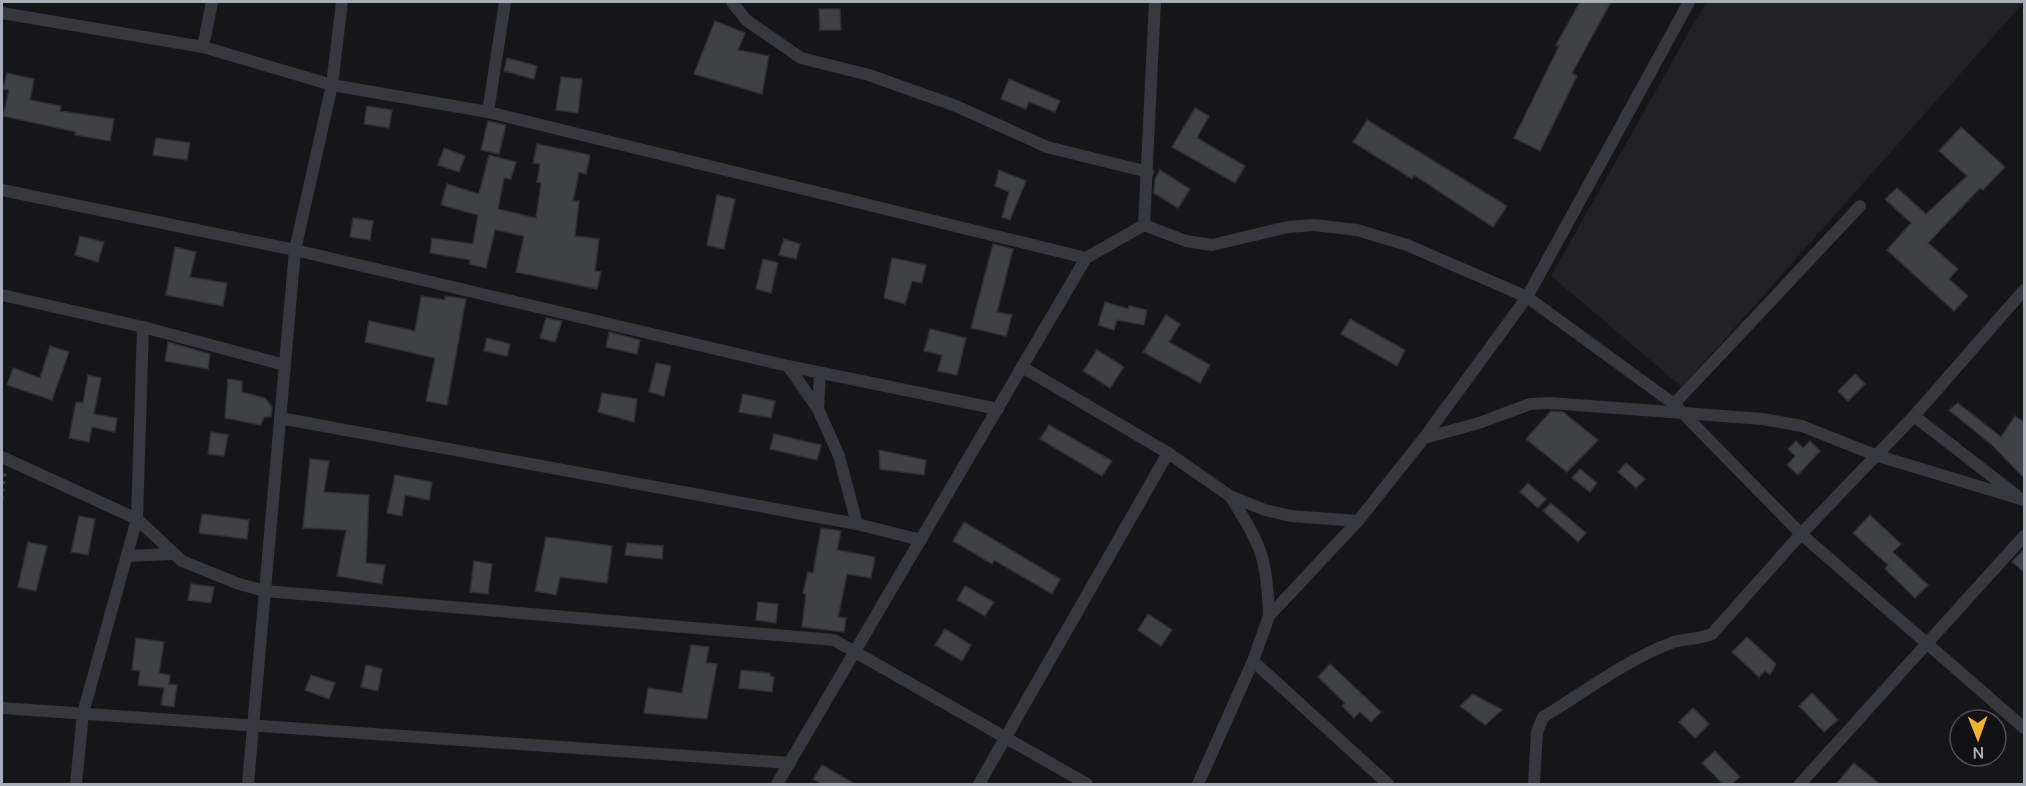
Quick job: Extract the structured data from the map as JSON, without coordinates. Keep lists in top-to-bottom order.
{
  "north": "bottom"
}
